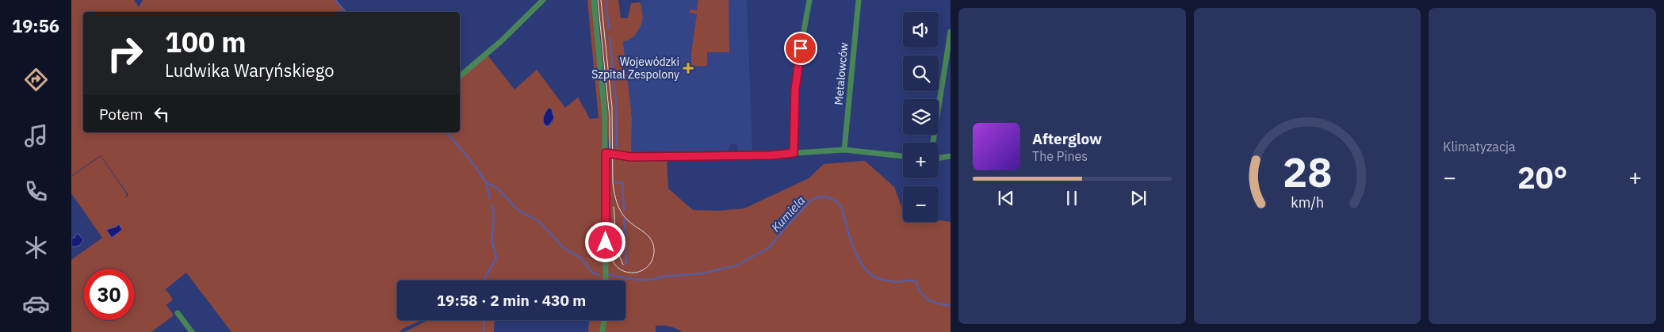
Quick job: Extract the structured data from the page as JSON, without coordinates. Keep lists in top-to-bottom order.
{
  "streets": {
    "street": ["Metalowców"]
  },
  "water": ["Kumiela"],
  "places": {
    "health": ["Wojewódzki Szpital Zespolony"]
  },
  "page": {
    "tabs": "19:56",
    "tile": "Klimatyzacja",
    "map_buttons": ["+", "−"],
    "turn": ["100 m", "Ludwika Waryńskiego"],
    "then": "Potem",
    "song": ["Afterglow", "The Pines"],
    "heat": ["−", "20°", "+"],
    "limit": "30",
    "trip": "19:58 · 2 min · 430 m",
    "gauge": ["28", "km/h"]
  }
}
